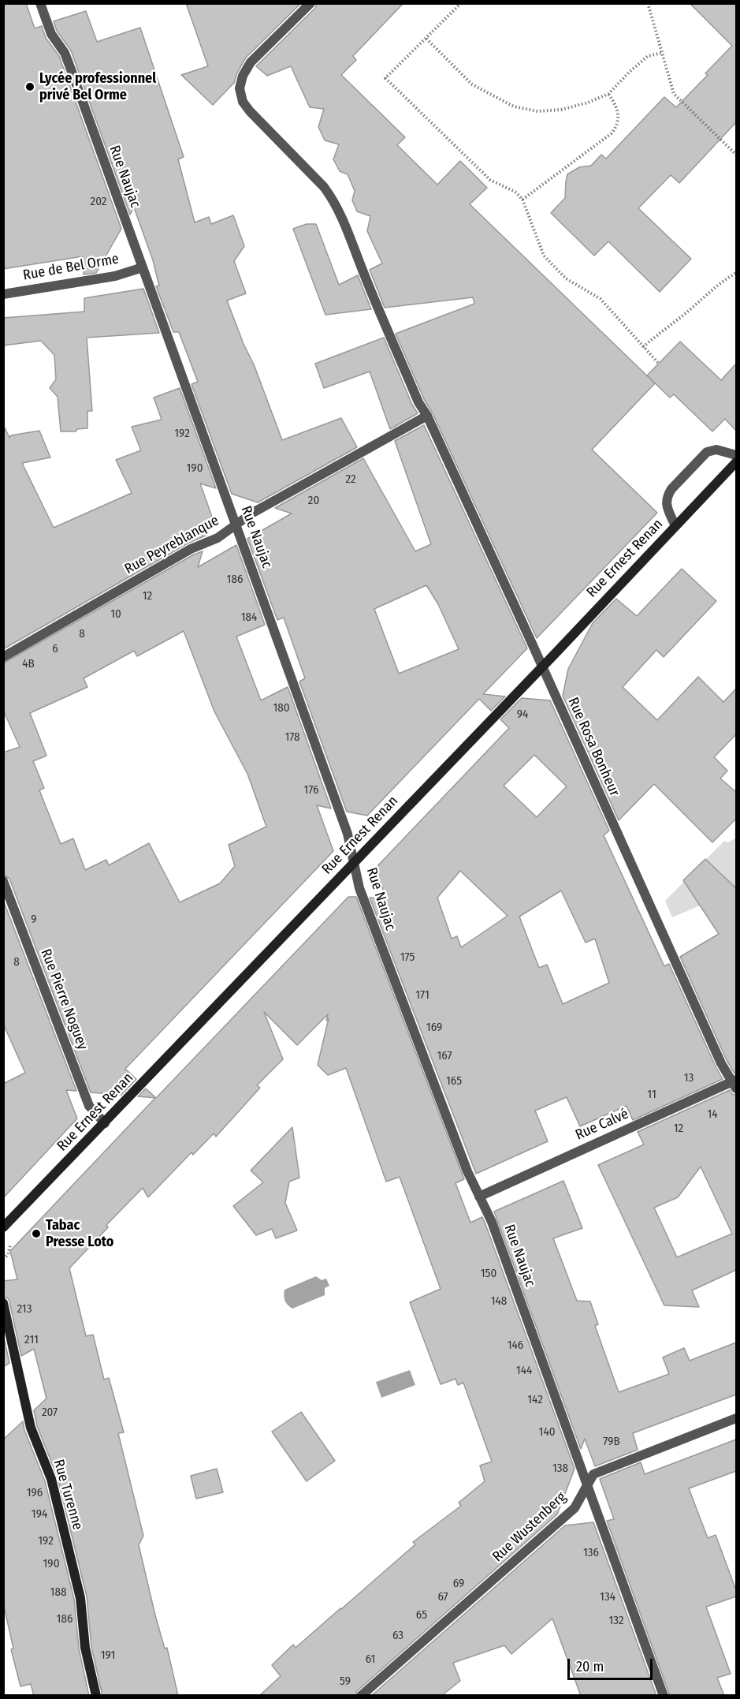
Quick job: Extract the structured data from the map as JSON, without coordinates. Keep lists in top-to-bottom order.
{
  "streets": {
    "street": [
      "Rue Naujac",
      "Rue de Bel Orme",
      "Rue Peyreblanque",
      "Rue Ernest Renan",
      "Rue Rosa Bonheur",
      "Rue Pierre Noguey",
      "Rue Calvé",
      "Rue Turenne",
      "Rue Wustenberg"
    ]
  },
  "crossings": [
    ["Rue Naujac", "Rue de Bel Orme"],
    ["Rue Naujac", "Rue Peyreblanque"],
    ["Rue Naujac", "Rue Ernest Renan"],
    ["Rue Naujac", "Rue Calvé"],
    ["Rue Naujac", "Rue Wustenberg"],
    ["Rue Peyreblanque", "Rue Rosa Bonheur"],
    ["Rue Ernest Renan", "Rue Rosa Bonheur"],
    ["Rue Ernest Renan", "Rue Pierre Noguey"],
    ["Rue Rosa Bonheur", "Rue Calvé"]
  ],
  "places": ["Lycée professionnel privé Bel Orme", "Tabac Presse Loto"],
  "house_numbers": [
    "202",
    "192",
    "190",
    "22",
    "20",
    "186",
    "12",
    "10",
    "184",
    "8",
    "6",
    "4B",
    "180",
    "94",
    "178",
    "176",
    "9",
    "175",
    "8",
    "171",
    "169",
    "167",
    "13",
    "165",
    "11",
    "14",
    "12",
    "150",
    "148",
    "213",
    "211",
    "146",
    "144",
    "142",
    "207",
    "140",
    "79B",
    "138",
    "196",
    "194",
    "192",
    "136",
    "190",
    "69",
    "188",
    "67",
    "134",
    "65",
    "186",
    "132",
    "63",
    "191",
    "61",
    "59"
  ],
  "scale_bar": "20 m"
}
